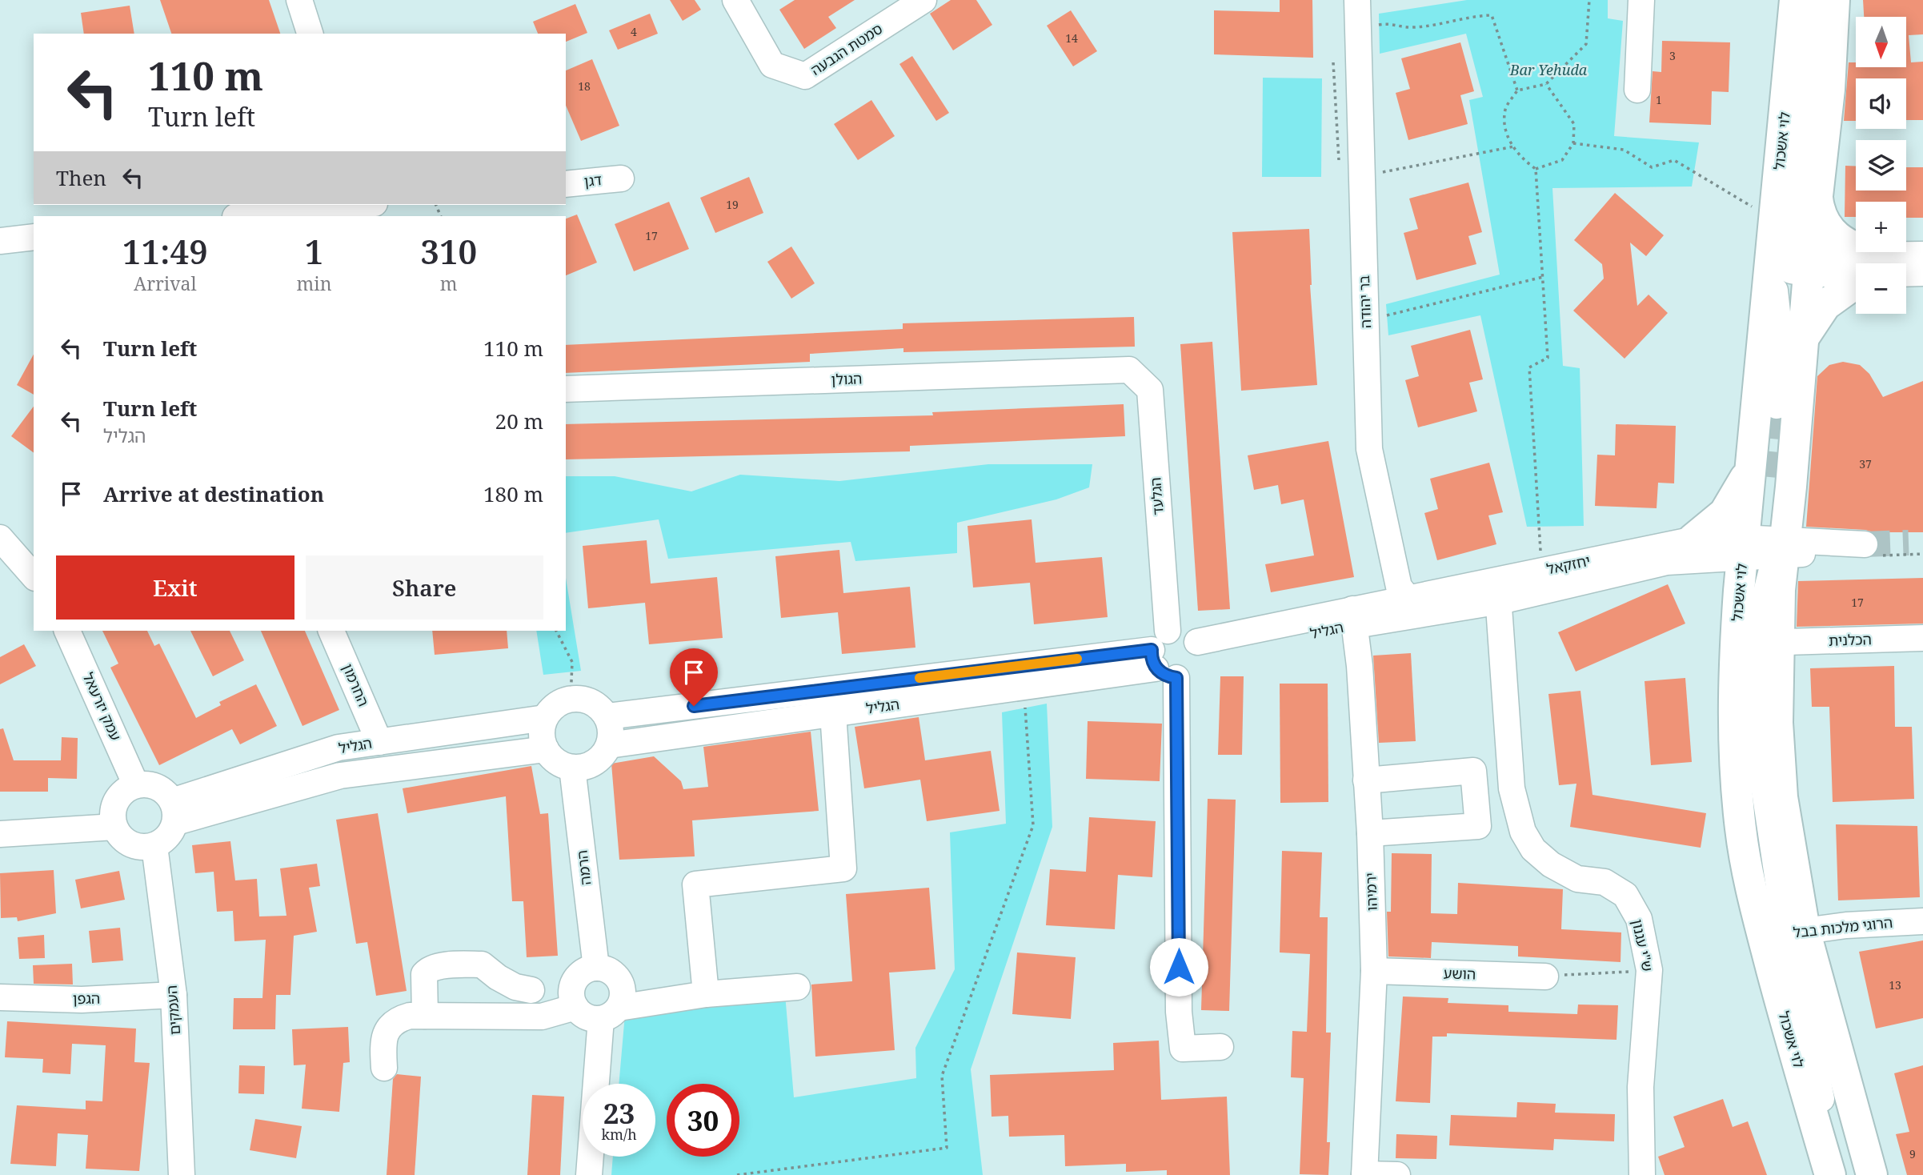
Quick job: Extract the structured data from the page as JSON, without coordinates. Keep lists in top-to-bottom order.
{
  "streets": {
    "main road": ["לוי אשכול"],
    "street": [
      "סמטת הגבעה",
      "דגן",
      "בר יהודה",
      "הגולן",
      "הגלעד",
      "יחזקאל",
      "הגליל",
      "הכלנית",
      "החרמון",
      "עמק יזרעאל",
      "הרמה",
      "ירמיהו",
      "הרוגי מלכות בבל",
      "ש\"י עגנון",
      "הושע",
      "הגפן",
      "העמקים"
    ]
  },
  "crossings": [
    ["לוי אשכול", "יחזקאל"],
    ["לוי אשכול", "הכלנית"],
    ["לוי אשכול", "הרוגי מלכות בבל"],
    ["בר יהודה", "יחזקאל"],
    ["הגולן", "הגלעד"],
    ["הגלעד", "הגליל"],
    ["יחזקאל", "הגליל"],
    ["יחזקאל", "ירמיהו"],
    ["יחזקאל", "ש\"י עגנון"],
    ["הגליל", "החרמון"],
    ["הגליל", "עמק יזרעאל"],
    ["הגליל", "הרמה"],
    ["הגליל", "ירמיהו"],
    ["הגליל", "העמקים"],
    ["עמק יזרעאל", "העמקים"],
    ["ירמיהו", "הושע"],
    ["הגפן", "העמקים"]
  ],
  "parks": ["Bar Yehuda"],
  "house_numbers": [
    "4",
    "14",
    "3",
    "18",
    "1",
    "19",
    "17",
    "37",
    "17",
    "13",
    "9"
  ],
  "north": "bottom",
  "page": {
    "map_buttons": ["+", "−"],
    "turn": ["110 m", "Turn left"],
    "then": "Then",
    "eta": [
      "11:49",
      "Arrival",
      "1",
      "min",
      "310",
      "m"
    ],
    "list": [
      {
        "name": "Turn left",
        "value": "110 m"
      },
      {
        "name": "Turn left",
        "note": "הגליל",
        "value": "20 m"
      },
      {
        "name": "Arrive at destination",
        "value": "180 m"
      }
    ],
    "buttons": ["Exit", "Share"],
    "speed": "23 km/h",
    "limit": "30"
  }
}
